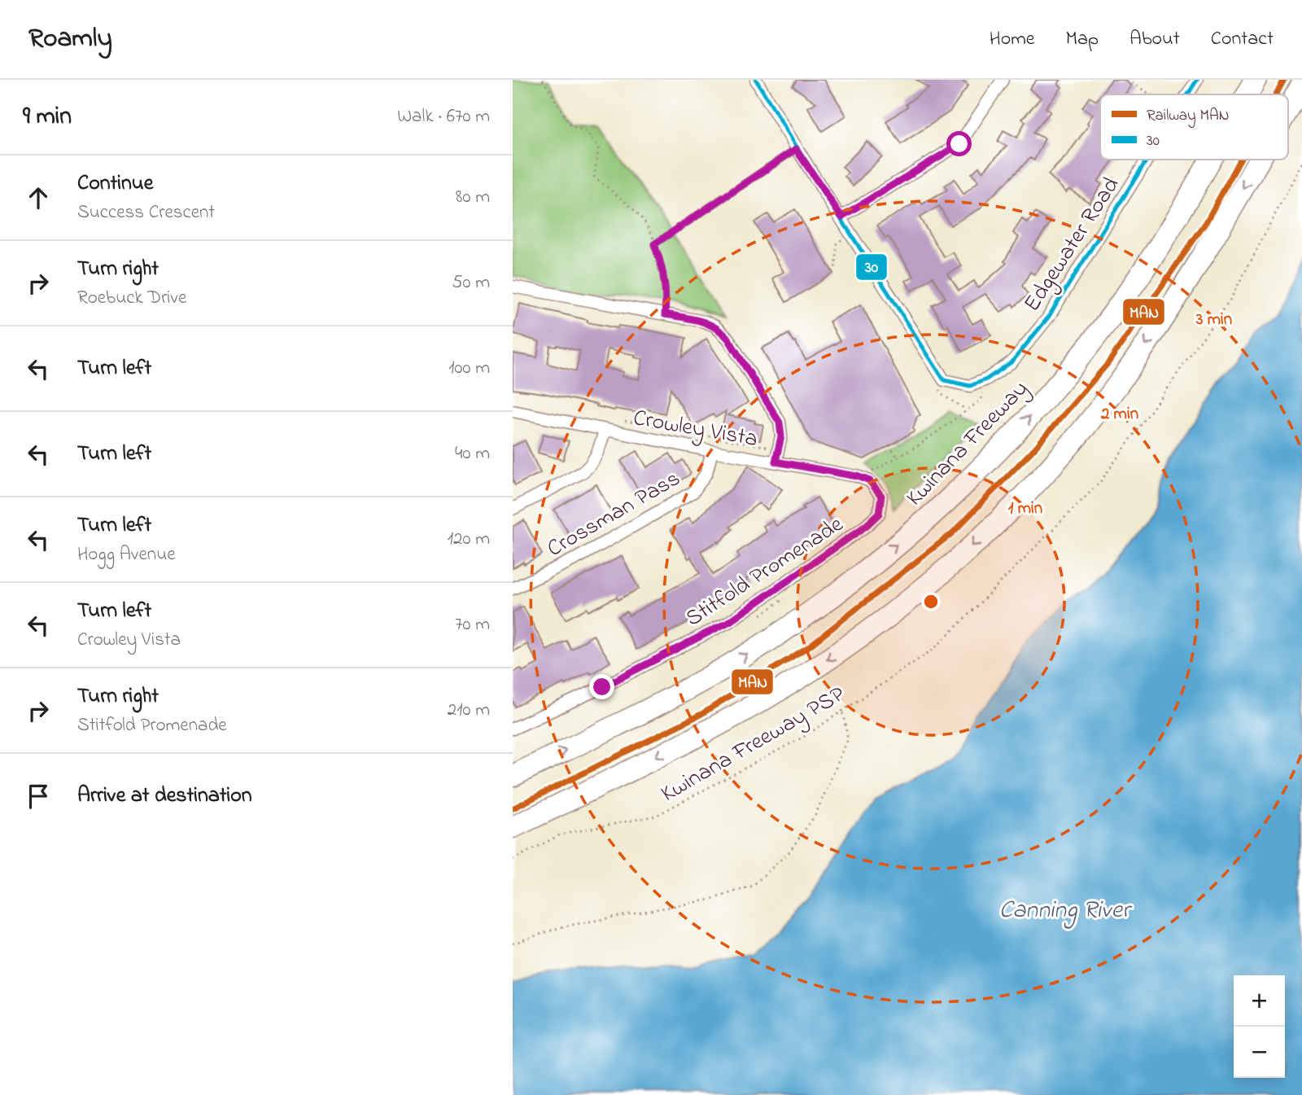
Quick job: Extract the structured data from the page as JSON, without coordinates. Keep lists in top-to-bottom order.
{
  "streets": {
    "highway": ["Kwinana Freeway"],
    "street": [
      "Edgewater Road",
      "Crowley Vista",
      "Crossman Pass",
      "Stitfold Promenade"
    ],
    "path": ["Kwinana Freeway PSP"]
  },
  "crossings": [
    ["Crowley Vista", "Crossman Pass"],
    ["Crowley Vista", "Stitfold Promenade"]
  ],
  "water": ["Canning River"],
  "lines": ["rail line MAN", "transit line 30"],
  "legend": ["Railway MAN", "30"],
  "page": {
    "header": "Roamly",
    "nav": [
      "Home",
      "Map",
      "About",
      "Contact"
    ],
    "heading": ["9 min", "Walk · 670 m"],
    "list": [
      ["Continue", "Success Crescent", "80 m"],
      ["Turn right", "Roebuck Drive", "50 m"],
      ["Turn left", "100 m"],
      ["Turn left", "40 m"],
      ["Turn left", "Hogg Avenue", "120 m"],
      ["Turn left", "Crowley Vista", "70 m"],
      ["Turn right", "Stitfold Promenade", "210 m"],
      "Arrive at destination"
    ],
    "map_buttons": ["+", "−"]
  },
  "rings": ["3 min", "2 min", "1 min"]
}
